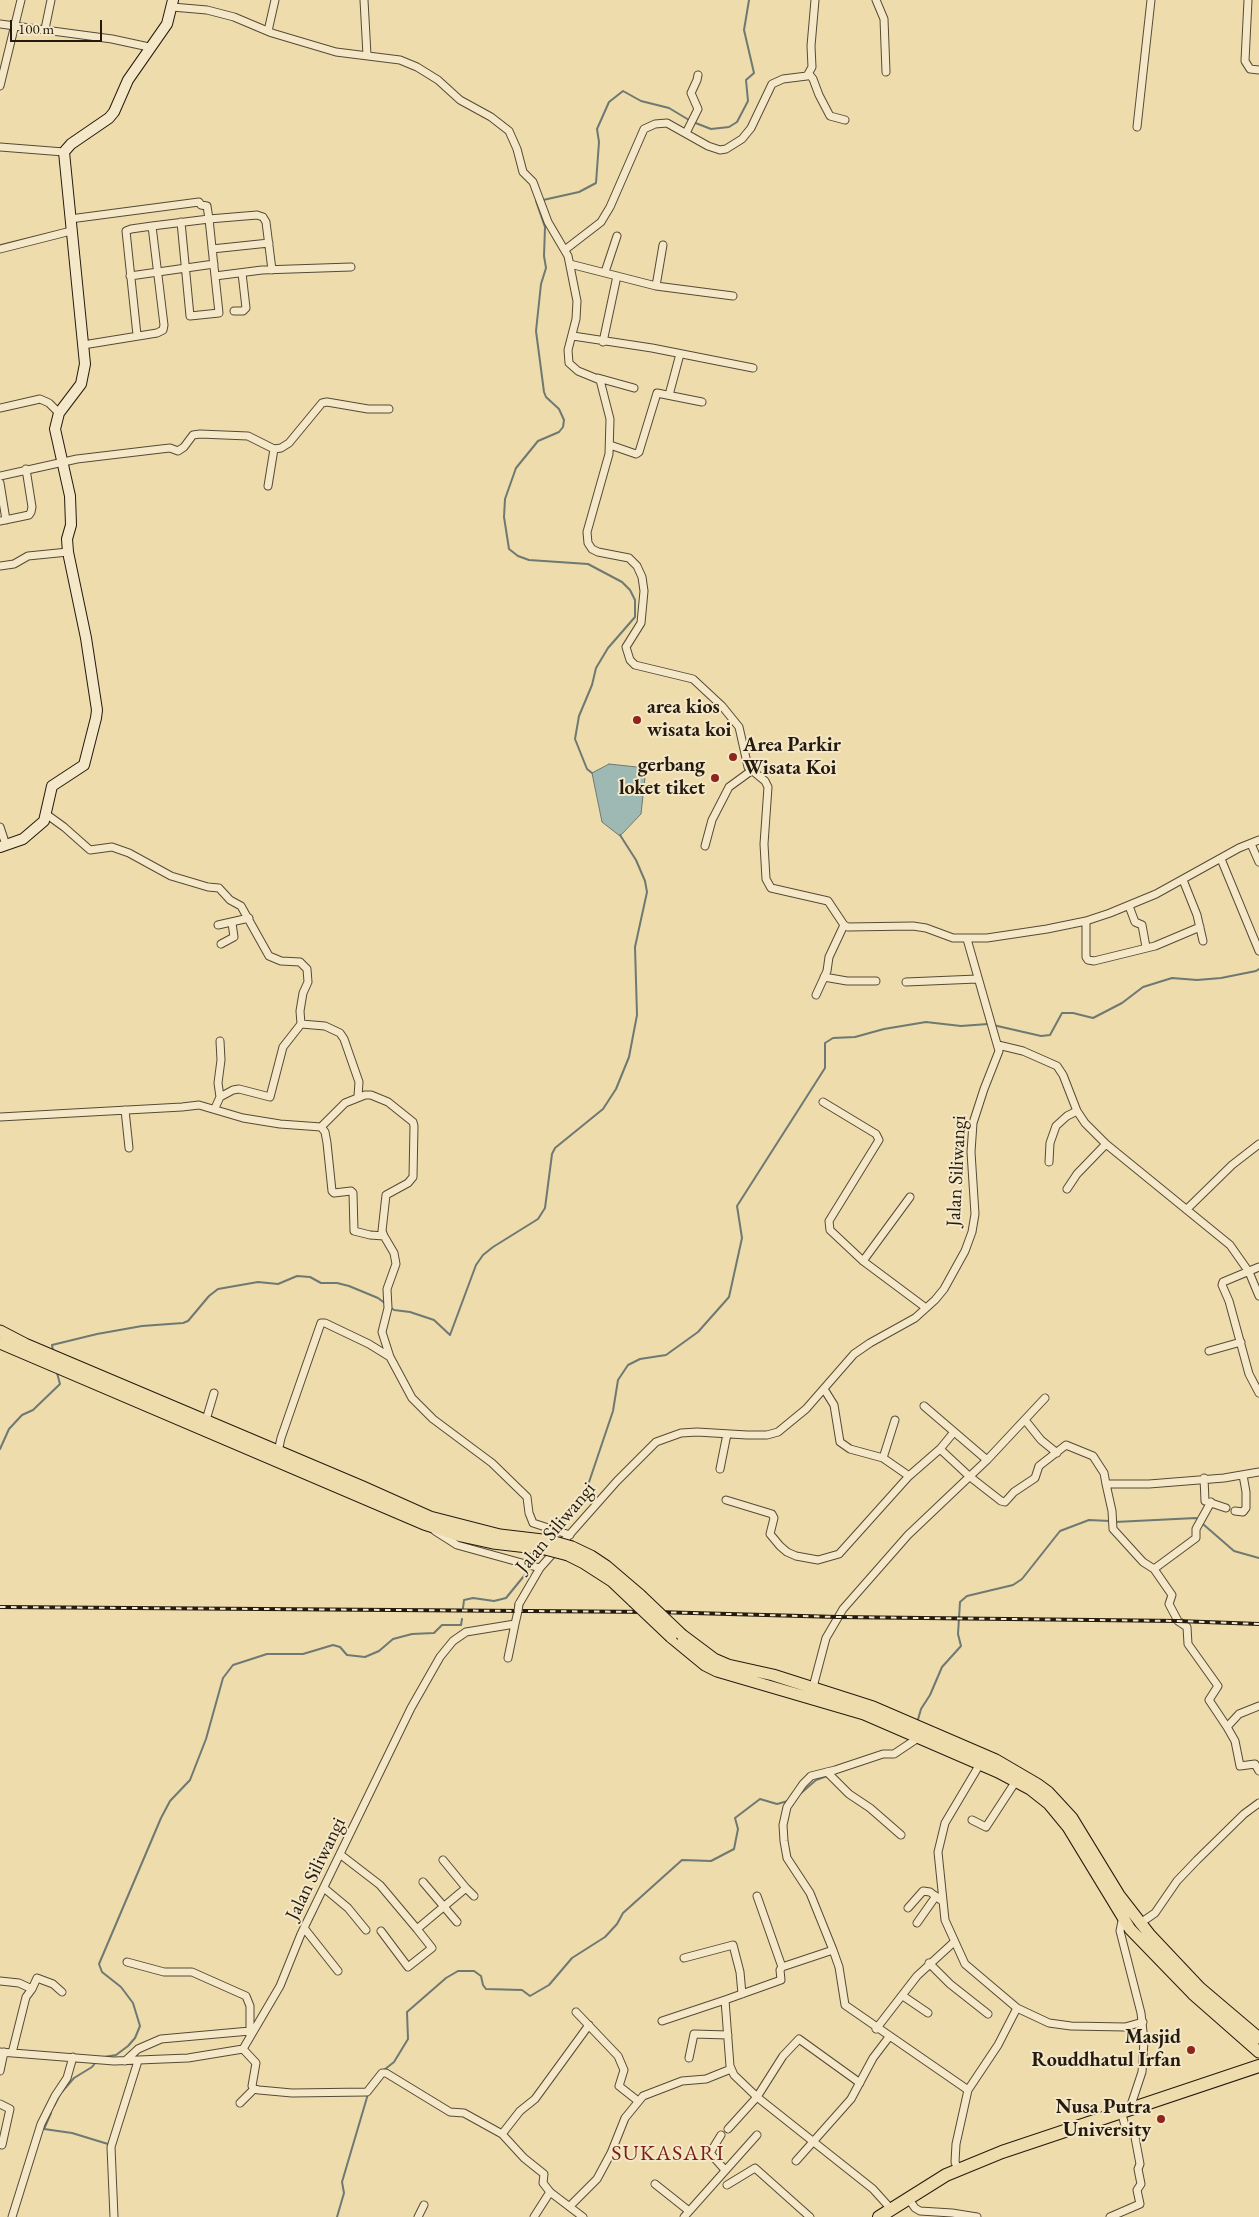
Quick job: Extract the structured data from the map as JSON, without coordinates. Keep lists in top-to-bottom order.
{
  "streets": {
    "street": ["Jalan Siliwangi"]
  },
  "districts": ["SUKASARI"],
  "places": [
    "area kios wisata koi",
    "Area Parkir Wisata Koi",
    "gerbang loket tiket",
    "Masjid Rouddhatul Irfan",
    "Nusa Putra University"
  ],
  "scale_bar": "100 m"
}
